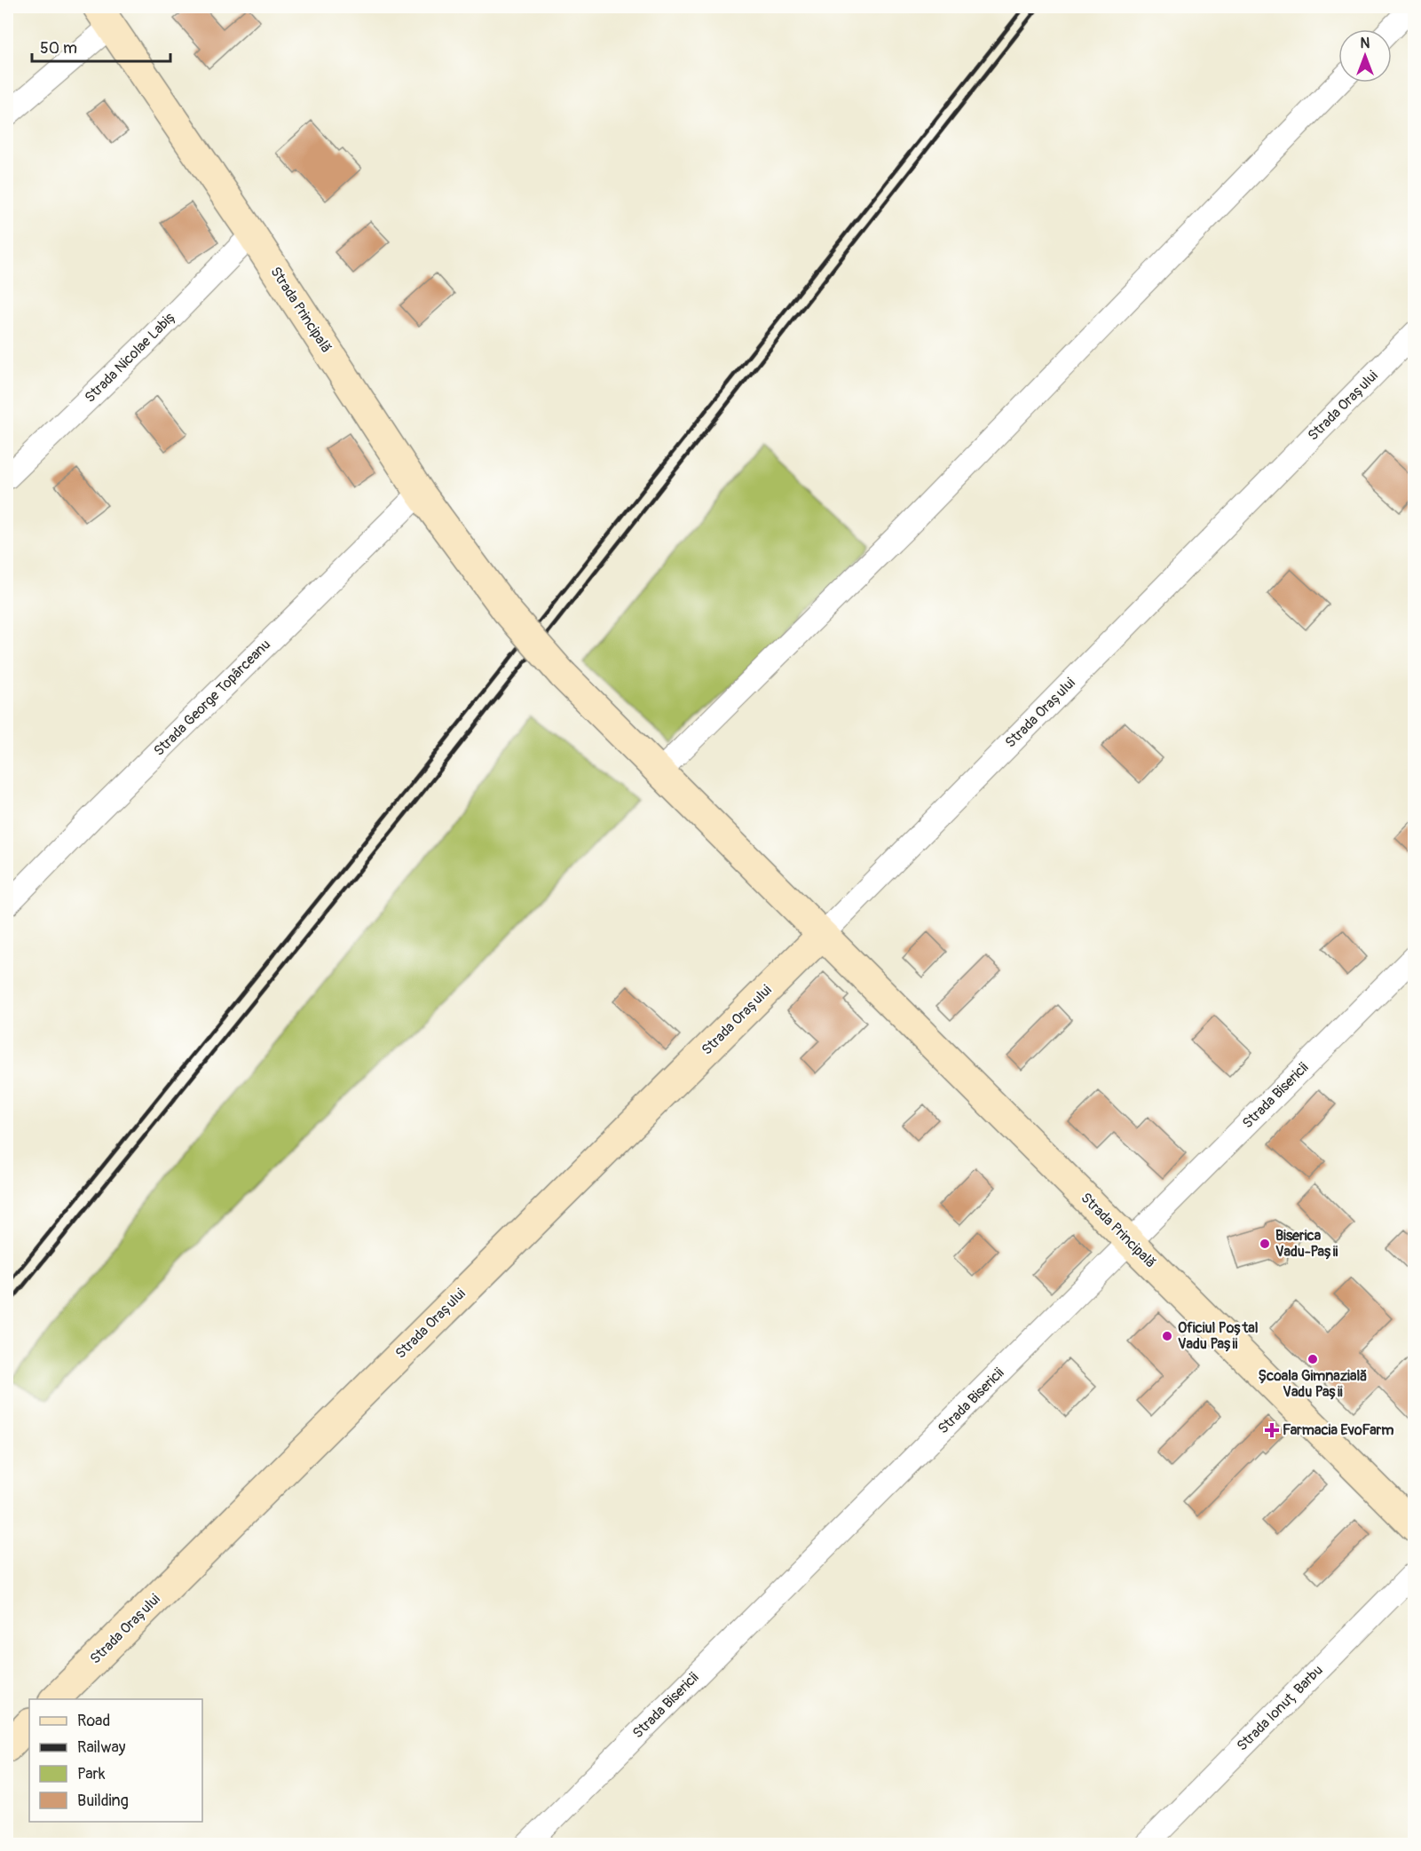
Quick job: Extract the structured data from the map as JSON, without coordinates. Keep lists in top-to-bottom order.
{
  "streets": {
    "main road": ["Strada Principală", "Strada Orașului"],
    "street": [
      "Strada Nicolae Labiș",
      "Strada George Topârceanu",
      "Strada Bisericii",
      "Strada Ionuț Barbu"
    ]
  },
  "crossings": [
    ["Strada Principală", "Strada Nicolae Labiș"],
    ["Strada Principală", "Strada Orașului"],
    ["Strada Principală", "Strada George Topârceanu"],
    ["Strada Principală", "Strada Bisericii"]
  ],
  "places": {
    "other": ["Biserica Vadu-Pașii", "Oficiul Poștal Vadu Pașii", "Școala Gimnazială Vadu Pașii"],
    "health": ["Farmacia EvoFarm"]
  },
  "legend": [
    "Road",
    "Railway",
    "Park",
    "Building"
  ],
  "scale_bar": "50 m",
  "north": "top"
}
